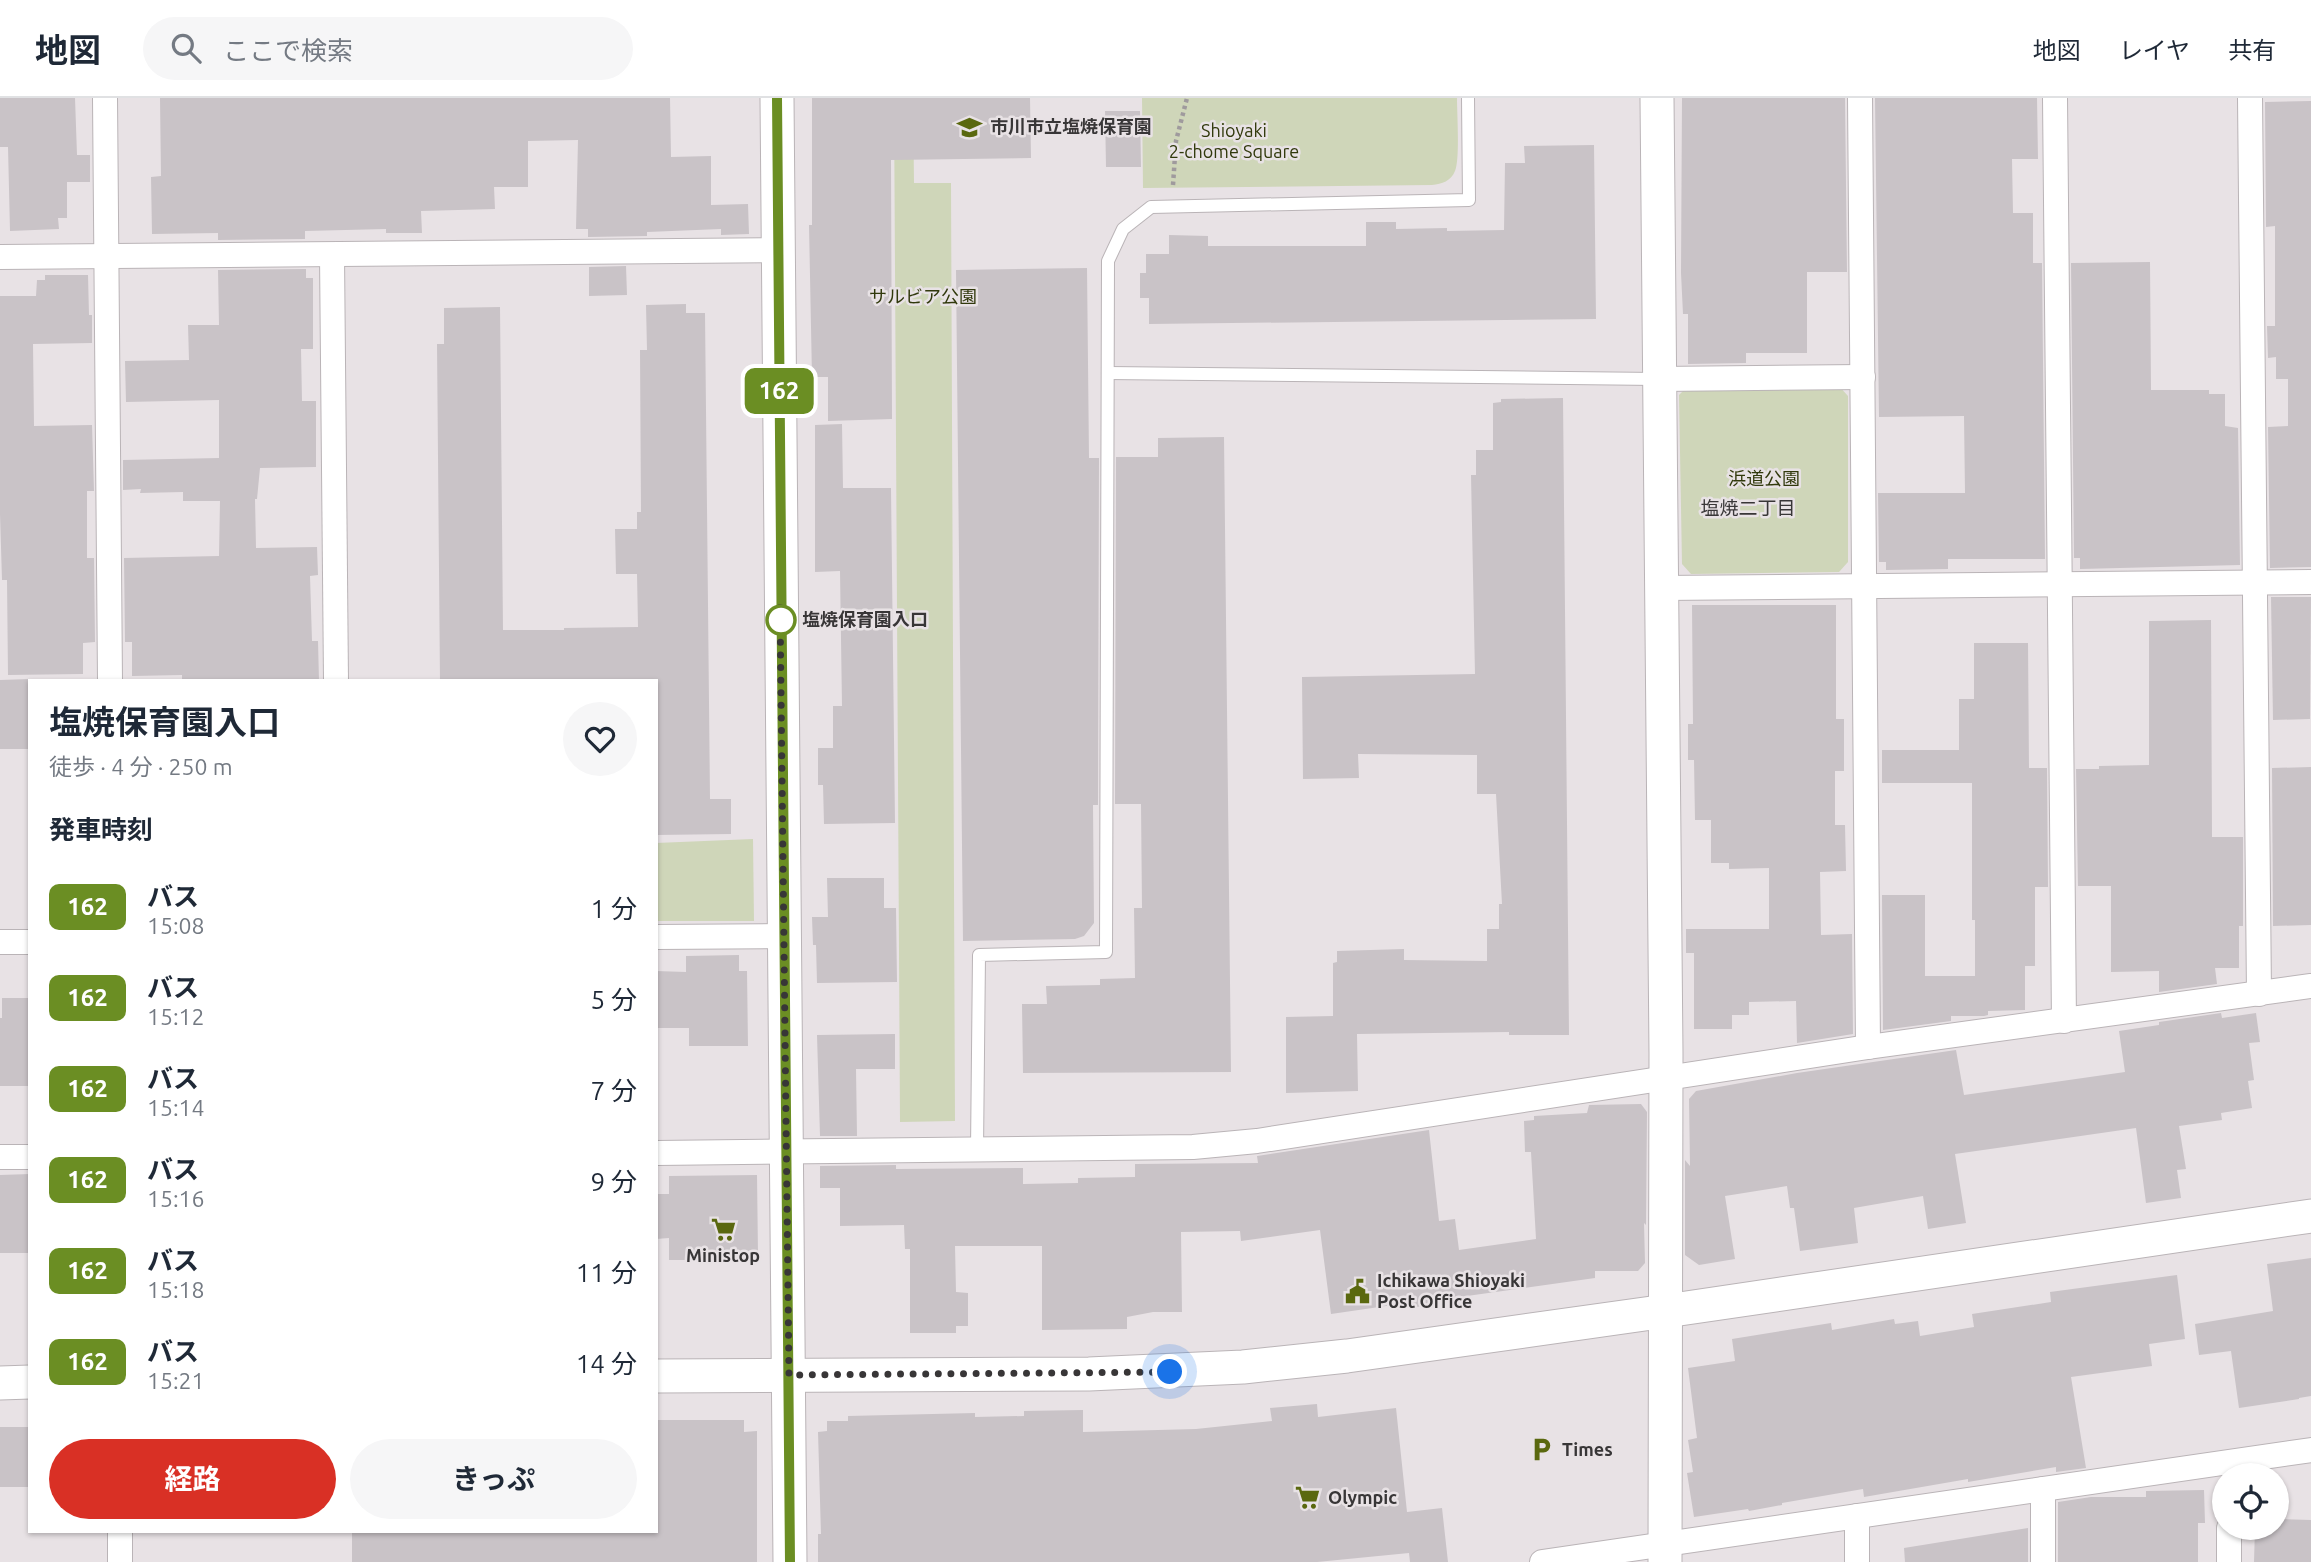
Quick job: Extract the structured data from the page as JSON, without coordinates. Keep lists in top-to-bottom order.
{
  "districts": ["塩焼二丁目"],
  "parks": ["Shioyaki 2-chome Square", "サルビア公園", "浜道公園"],
  "places": {
    "school or university": ["市川市立塩焼保育園"],
    "other": ["塩焼保育園入口"],
    "supermarket": ["Ministop", "Olympic"],
    "public building": ["Ichikawa Shioyaki Post Office"],
    "parking": ["Times"]
  },
  "lines": ["bus line 162"],
  "page": {
    "header": "地図",
    "search": "ここで検索",
    "nav": ["地図", "レイヤ", "共有"],
    "on_map": "162",
    "heading": [
      ["塩焼保育園入口", "徒歩 · 4 分 · 250 m"],
      "発車時刻"
    ],
    "list": [
      {
        "mark": "162",
        "name": "バス",
        "note": "15:08",
        "value": "1 分"
      },
      {
        "mark": "162",
        "name": "バス",
        "note": "15:12",
        "value": "5 分"
      },
      {
        "mark": "162",
        "name": "バス",
        "note": "15:14",
        "value": "7 分"
      },
      {
        "mark": "162",
        "name": "バス",
        "note": "15:16",
        "value": "9 分"
      },
      {
        "mark": "162",
        "name": "バス",
        "note": "15:18",
        "value": "11 分"
      },
      {
        "mark": "162",
        "name": "バス",
        "note": "15:21",
        "value": "14 分"
      }
    ],
    "buttons": ["経路", "きっぷ"]
  }
}
